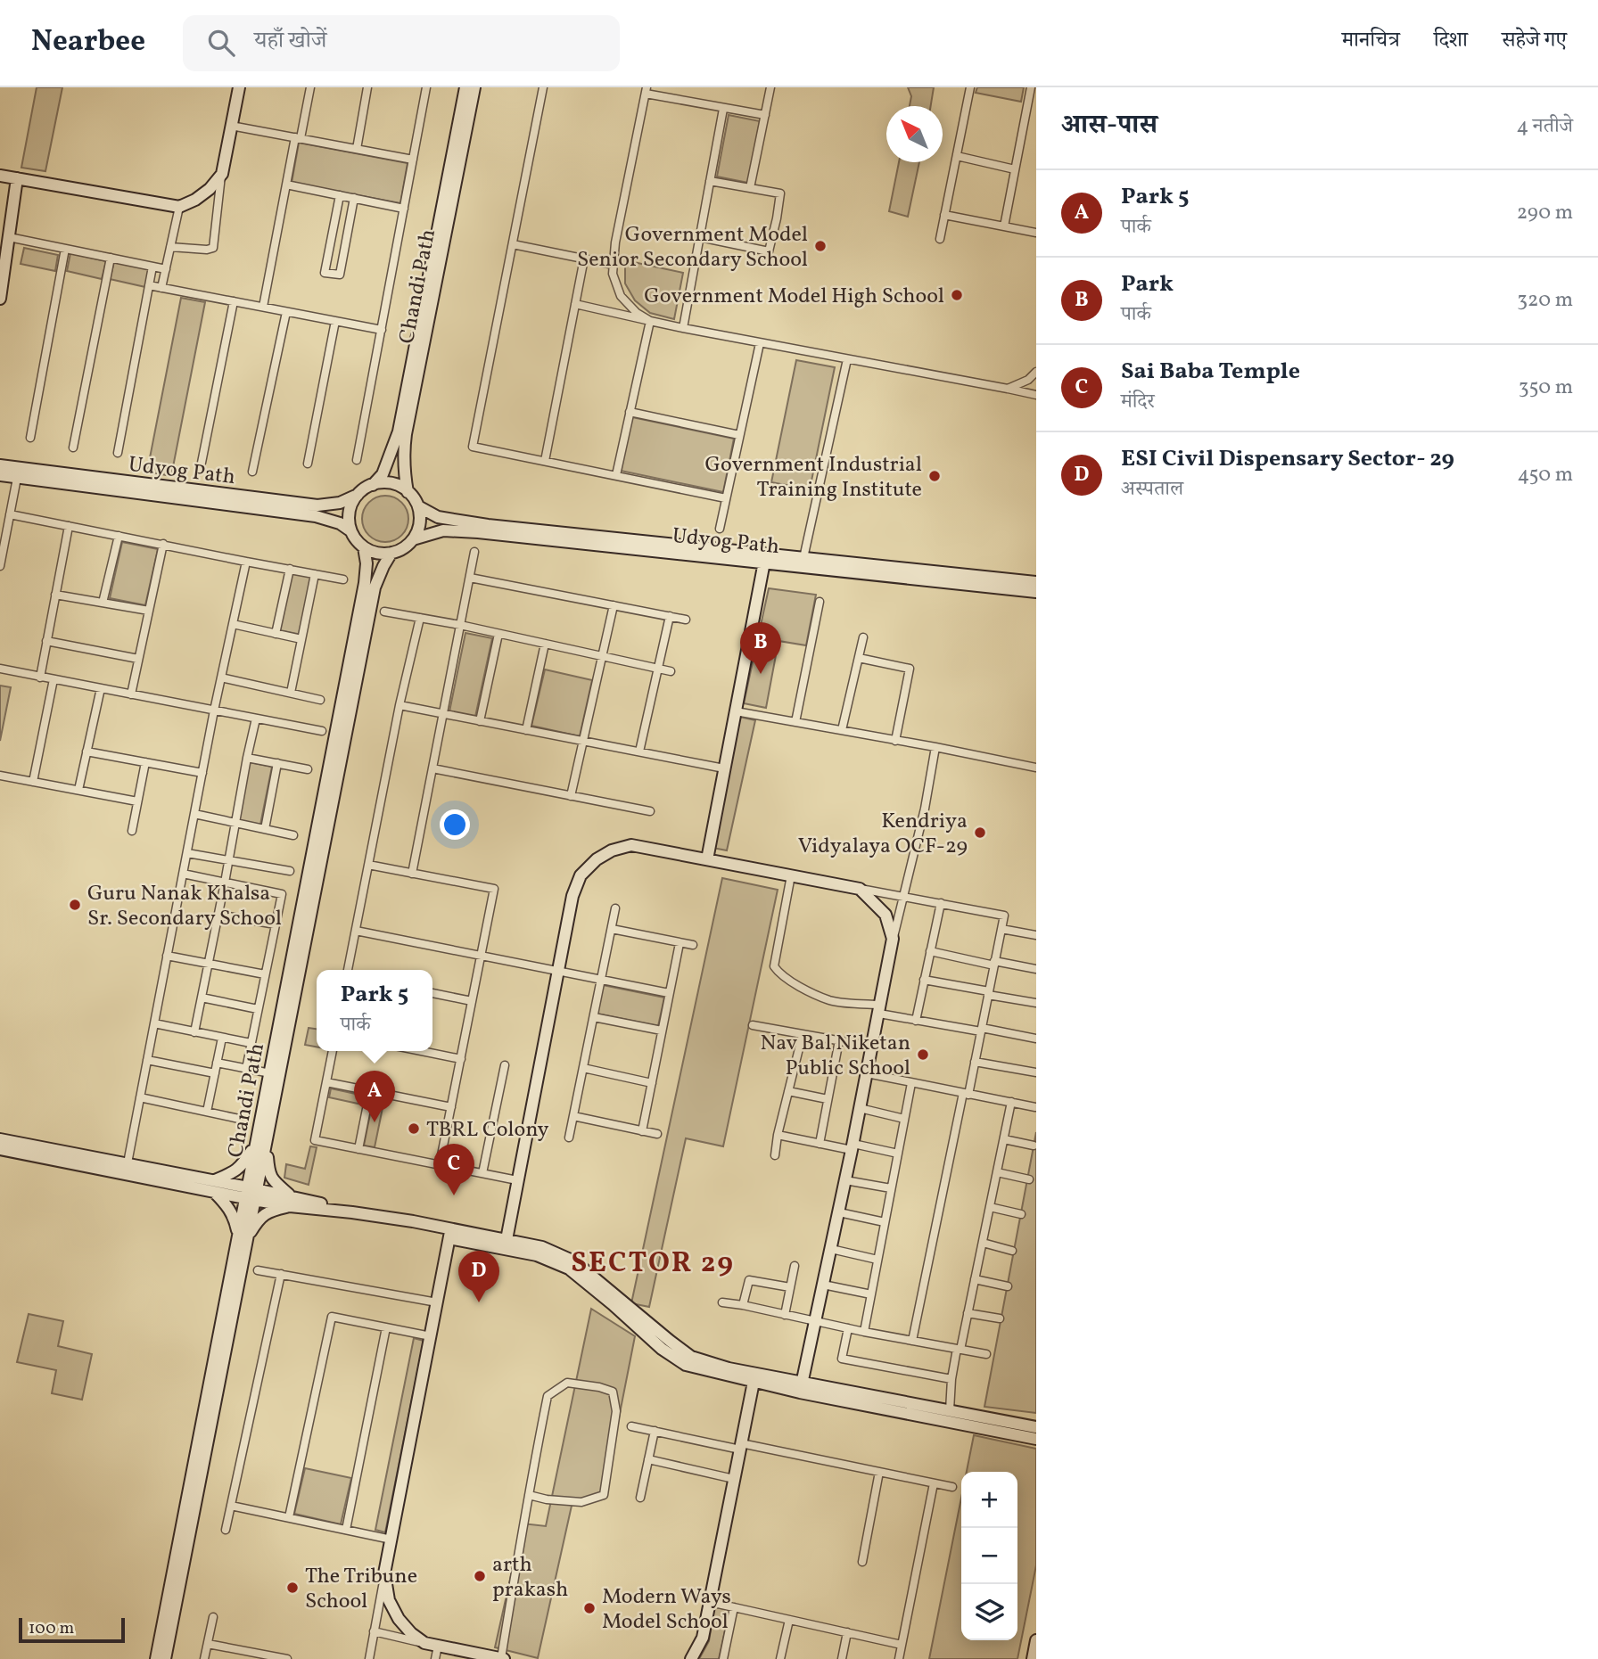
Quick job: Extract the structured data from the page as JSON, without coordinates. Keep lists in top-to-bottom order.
{
  "streets": {
    "main road": ["Chandi Path", "Udyog Path"]
  },
  "crossings": [
    ["Chandi Path", "Udyog Path"]
  ],
  "districts": ["SECTOR 29"],
  "places": [
    "Government Model Senior Secondary School",
    "Government Model High School",
    "Government Industrial Training Institute",
    "Kendriya Vidyalaya OCF-29",
    "Guru Nanak Khalsa Sr. Secondary School",
    "Nav Bal Niketan Public School",
    "TBRL Colony",
    "arth prakash",
    "The Tribune School",
    "Modern Ways Model School"
  ],
  "scale_bar": "100 m",
  "north": "top left",
  "page": {
    "header": "Nearbee",
    "search": "यहाँ खोजें",
    "nav": ["मानचित्र", "दिशा", "सहेजे गए"],
    "heading": ["आस-पास", "4 नतीजे"],
    "list": [
      {
        "mark": "A",
        "name": "Park 5",
        "note": "पार्क",
        "value": "290 m"
      },
      {
        "mark": "B",
        "name": "Park",
        "note": "पार्क",
        "value": "320 m"
      },
      {
        "mark": "C",
        "name": "Sai Baba Temple",
        "note": "मंदिर",
        "value": "350 m"
      },
      {
        "mark": "D",
        "name": "ESI Civil Dispensary Sector- 29",
        "note": "अस्पताल",
        "value": "450 m"
      }
    ],
    "pins": [
      "B",
      "A",
      "C",
      "D"
    ],
    "popup": ["Park 5", "पार्क"],
    "map_buttons": ["+", "−"],
    "scale": "100 m"
  }
}
